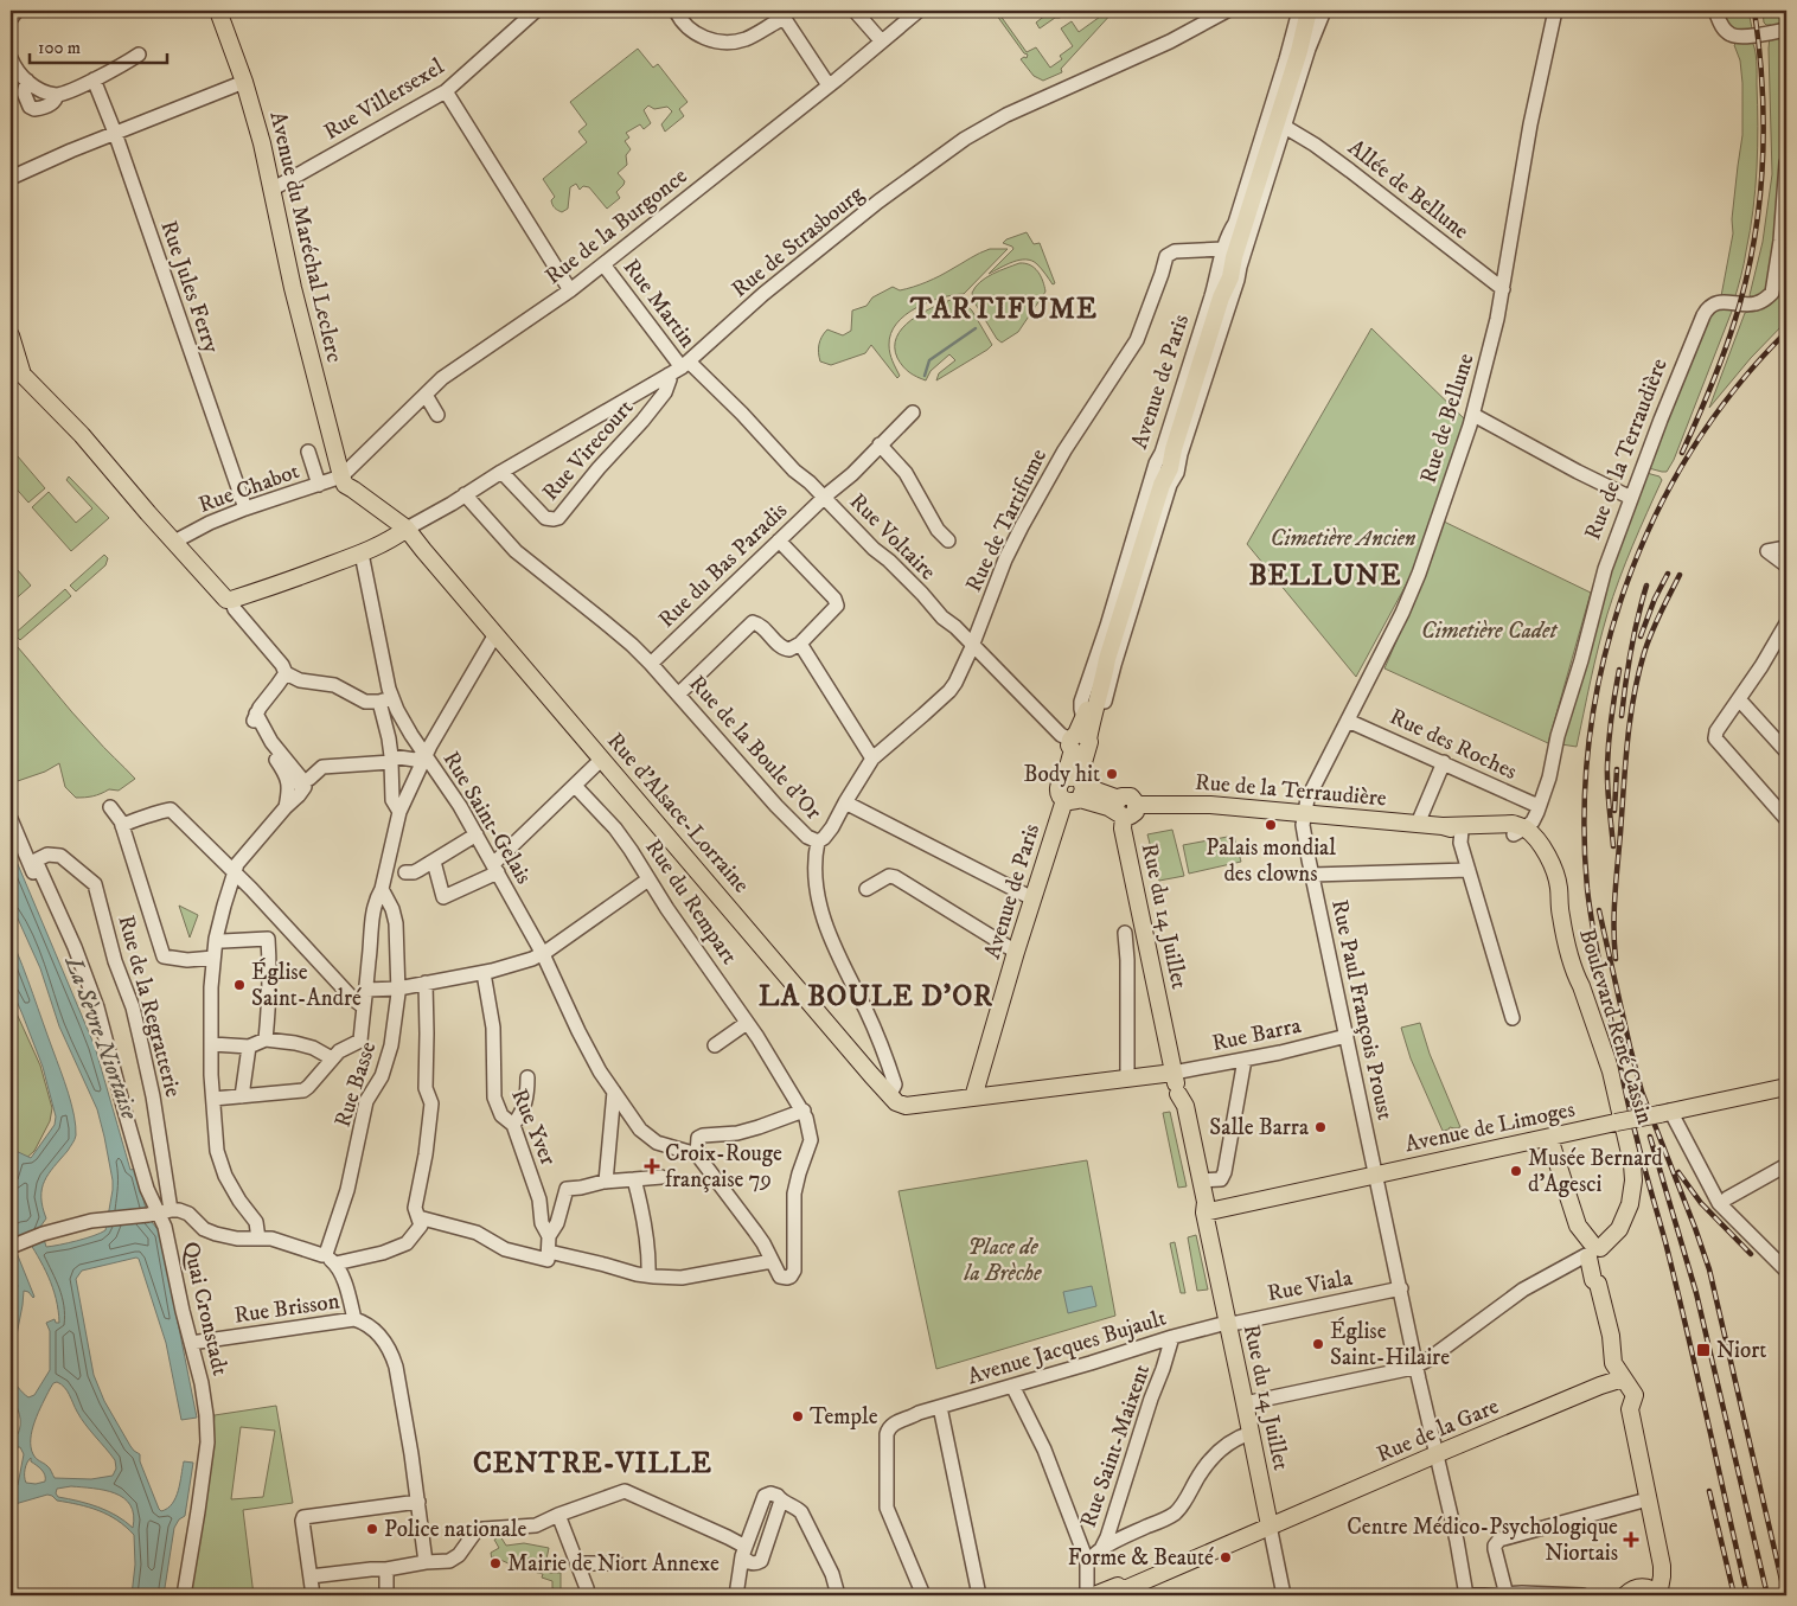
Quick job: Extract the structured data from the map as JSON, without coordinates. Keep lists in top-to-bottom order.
{
  "streets": {
    "main road": [
      "Avenue du Maréchal Leclerc",
      "Avenue de Paris",
      "Rue de la Terraudière",
      "Rue d'Alsace-Lorraine",
      "Rue du 14 Juillet",
      "Boulevard René Cassin",
      "Avenue de Limoges",
      "Rue de la Gare"
    ],
    "street": [
      "Rue Villersexel",
      "Allée de Bellune",
      "Rue de la Burgonce",
      "Rue de Strasbourg",
      "Rue Jules Ferry",
      "Rue Martin",
      "Rue de Bellune",
      "Rue Virecourt",
      "Rue Chabot",
      "Rue de Tartifume",
      "Rue Voltaire",
      "Rue du Bas Paradis",
      "Rue des Roches",
      "Rue de la Boule d'Or",
      "Rue Saint-Gelais",
      "Rue du Rempart",
      "Rue de la Regratterie",
      "Rue Paul François Proust",
      "Rue Barra",
      "Rue Basse",
      "Rue Yver",
      "Rue Viala",
      "Quai Cronstadt",
      "Rue Brisson",
      "Avenue Jacques Bujault",
      "Rue Saint-Maixent"
    ]
  },
  "crossings": [
    ["Rue Villersexel", "Avenue du Maréchal Leclerc"],
    ["Allée de Bellune", "Avenue de Paris"],
    ["Allée de Bellune", "Rue de Bellune"],
    ["Rue de la Burgonce", "Avenue du Maréchal Leclerc"],
    ["Rue de la Burgonce", "Rue Martin"],
    ["Rue de la Burgonce", "Rue Chabot"],
    ["Rue de la Burgonce", "Rue d'Alsace-Lorraine"],
    ["Avenue du Maréchal Leclerc", "Rue Chabot"],
    ["Avenue du Maréchal Leclerc", "Rue d'Alsace-Lorraine"],
    ["Rue de Strasbourg", "Rue Martin"],
    ["Rue de Strasbourg", "Rue Virecourt"],
    ["Rue de Strasbourg", "Rue Voltaire"],
    ["Rue de Strasbourg", "Rue de la Boule d'Or"],
    ["Rue de Strasbourg", "Rue d'Alsace-Lorraine"],
    ["Rue Jules Ferry", "Rue Chabot"],
    ["Rue Martin", "Rue Voltaire"],
    ["Avenue de Paris", "Rue de la Terraudière"],
    ["Avenue de Paris", "Rue de Tartifume"],
    ["Avenue de Paris", "Rue Voltaire"],
    ["Avenue de Paris", "Rue d'Alsace-Lorraine"],
    ["Rue de Bellune", "Rue de la Terraudière"],
    ["Rue de Bellune", "Rue des Roches"],
    ["Rue de Bellune", "Rue Paul François Proust"],
    ["Rue de la Terraudière", "Rue des Roches"],
    ["Rue de la Terraudière", "Rue du 14 Juillet"],
    ["Rue de la Terraudière", "Rue Paul François Proust"],
    ["Rue de la Terraudière", "Boulevard René Cassin"],
    ["Rue Chabot", "Rue d'Alsace-Lorraine"],
    ["Rue de Tartifume", "Rue Voltaire"],
    ["Rue de Tartifume", "Rue de la Boule d'Or"],
    ["Rue Voltaire", "Rue du Bas Paradis"],
    ["Rue du Bas Paradis", "Rue de la Boule d'Or"],
    ["Rue de la Boule d'Or", "Rue d'Alsace-Lorraine"],
    ["Rue du 14 Juillet", "Rue Barra"],
    ["Rue du 14 Juillet", "Avenue de Limoges"],
    ["Rue du 14 Juillet", "Rue Viala"],
    ["Rue du 14 Juillet", "Avenue Jacques Bujault"],
    ["Rue du 14 Juillet", "Rue de la Gare"],
    ["Rue de la Regratterie", "Quai Cronstadt"],
    ["Rue Paul François Proust", "Rue Barra"],
    ["Rue Paul François Proust", "Avenue de Limoges"],
    ["Rue Paul François Proust", "Rue Viala"],
    ["Rue Paul François Proust", "Rue de la Gare"],
    ["Rue Viala", "Avenue Jacques Bujault"],
    ["Quai Cronstadt", "Rue Brisson"],
    ["Avenue Jacques Bujault", "Rue Saint-Maixent"]
  ],
  "districts": [
    "TARTIFUME",
    "BELLUNE",
    "LA BOULE D'OR",
    "CENTRE-VILLE"
  ],
  "water": ["La Sèvre Niortaise"],
  "parks": ["Cimetière Ancien", "Cimetière Cadet", "Place de la Brèche"],
  "places": {
    "other": [
      "Body hit",
      "Palais mondial des clowns",
      "Église Saint-André",
      "Salle Barra",
      "Musée Bernard d'Agesci",
      "Église Saint-Hilaire",
      "Temple",
      "Police nationale",
      "Forme & Beauté",
      "Mairie de Niort Annexe"
    ],
    "health": ["Croix-Rouge française 79", "Centre Médico-Psychologique Niortais"],
    "transit": ["Niort"]
  },
  "scale_bar": "100 m"
}
